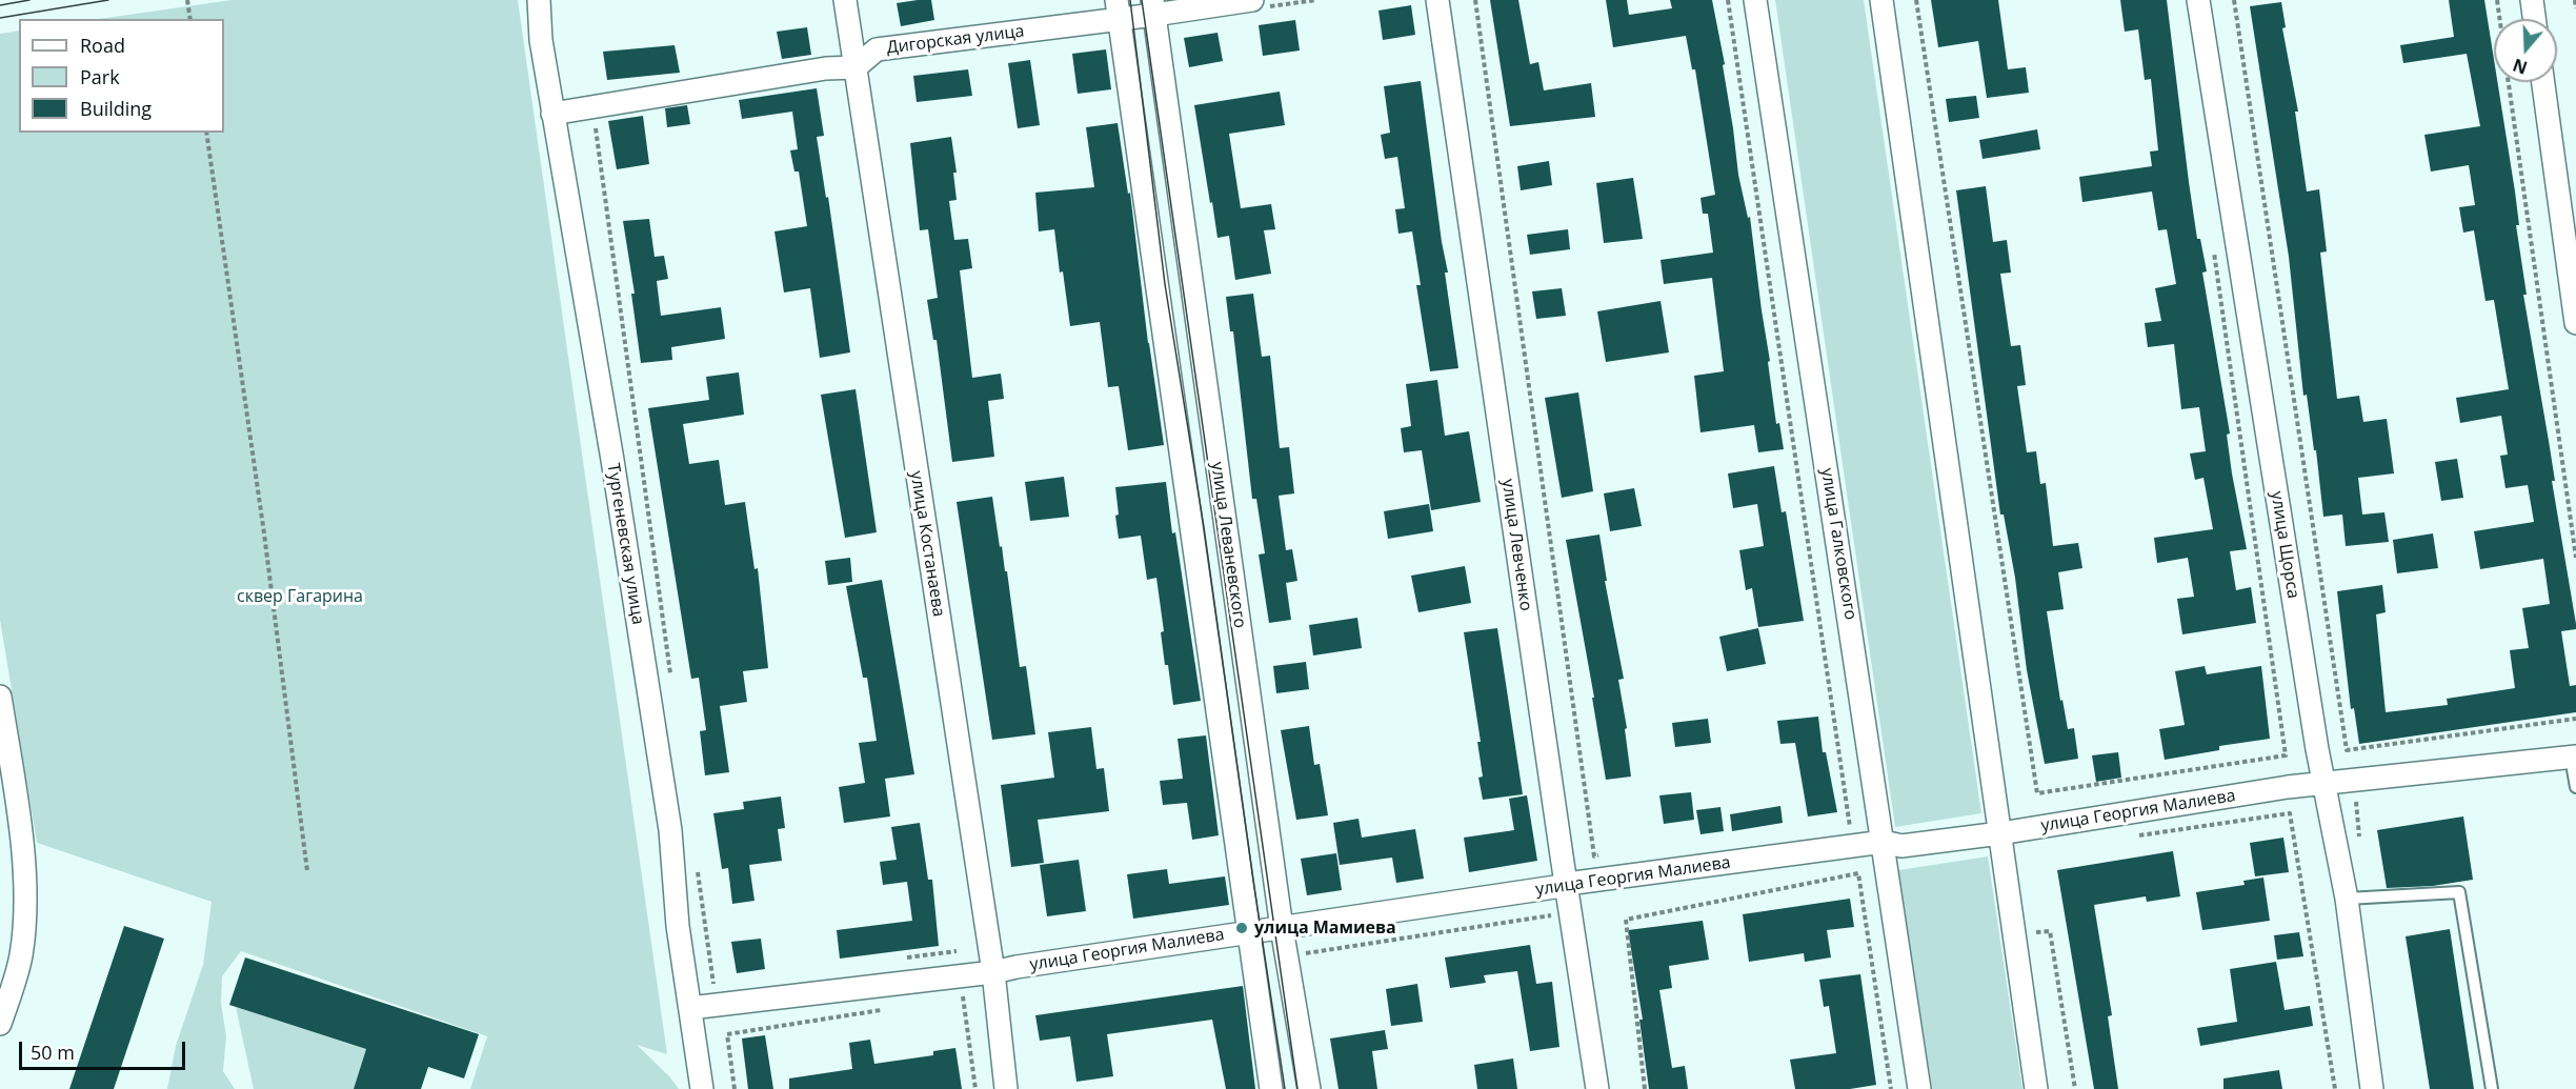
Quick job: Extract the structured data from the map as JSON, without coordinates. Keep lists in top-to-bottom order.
{
  "streets": {
    "street": [
      "Дигорская улица",
      "Тургеневская улица",
      "улица Костанаева",
      "улица Галковского",
      "улица Леваневского",
      "улица Левченко",
      "улица Щорса",
      "улица Георгия Малиева"
    ]
  },
  "crossings": [
    ["Дигорская улица", "улица Костанаева"],
    ["Дигорская улица", "улица Леваневского"],
    ["Тургеневская улица", "улица Георгия Малиева"],
    ["улица Костанаева", "улица Георгия Малиева"],
    ["улица Галковского", "улица Георгия Малиева"],
    ["улица Леваневского", "улица Георгия Малиева"],
    ["улица Левченко", "улица Георгия Малиева"],
    ["улица Щорса", "улица Георгия Малиева"]
  ],
  "parks": ["сквер Гагарина"],
  "places": ["улица Мамиева"],
  "legend": ["Road", "Park", "Building"],
  "scale_bar": "50 m",
  "north": "bottom"
}
